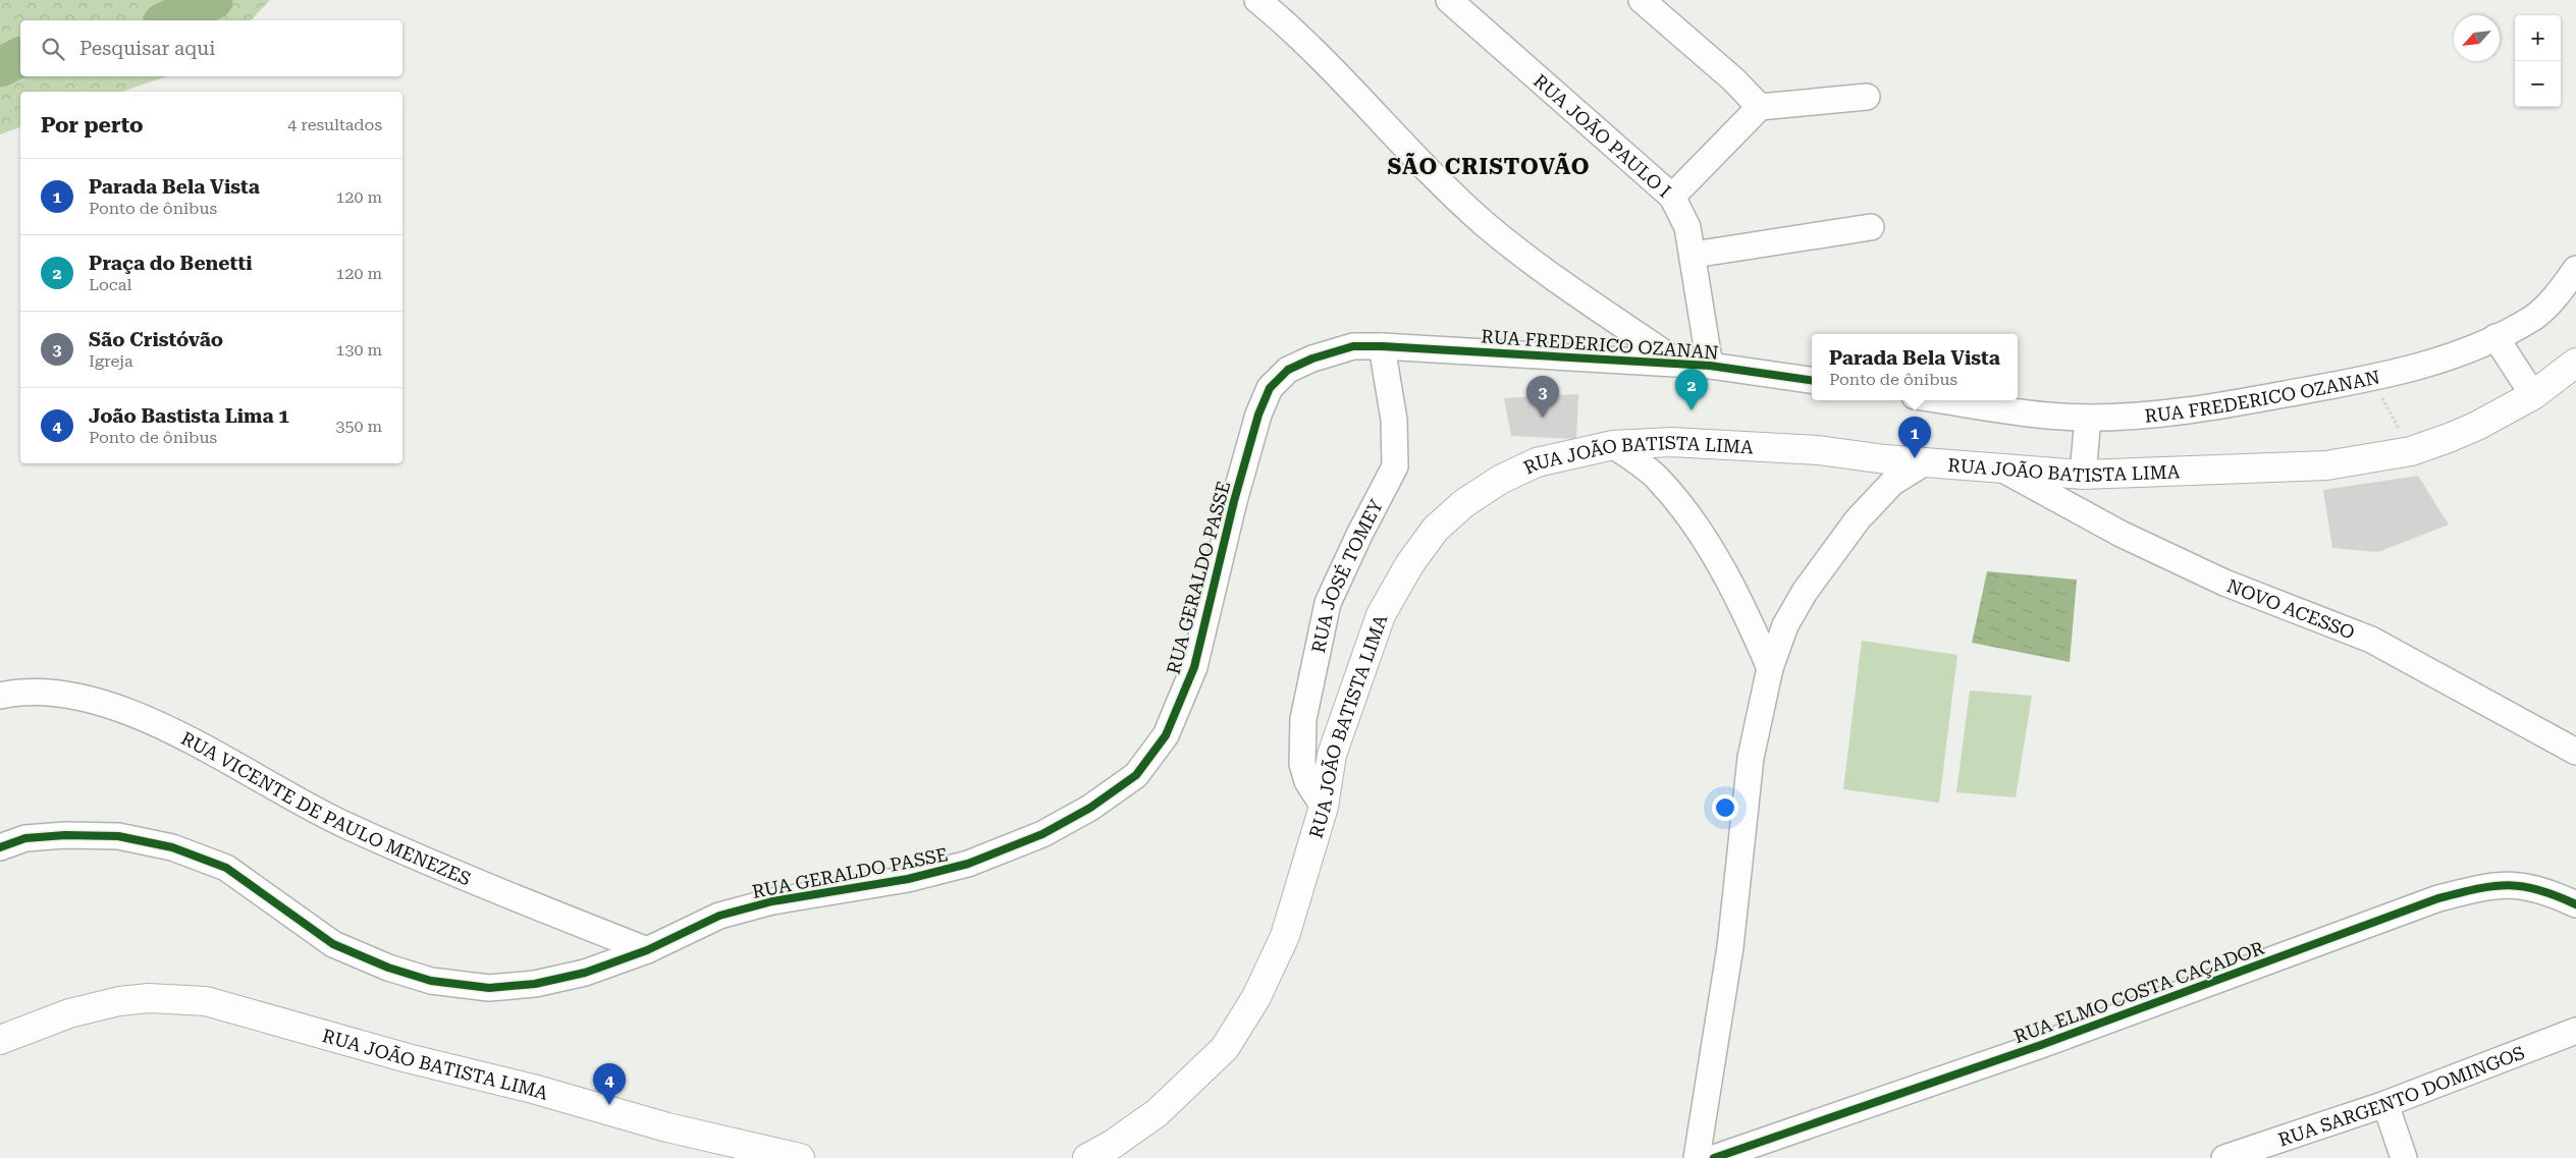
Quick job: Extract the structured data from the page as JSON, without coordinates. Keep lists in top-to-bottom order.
{
  "streets": {
    "street": [
      "RUA JOÃO PAULO I",
      "RUA FREDERICO OZANAN",
      "RUA JOÃO BATISTA LIMA",
      "RUA GERALDO PASSE",
      "RUA JOSÉ TOMEY",
      "NOVO ACESSO",
      "RUA VICENTE DE PAULO MENEZES",
      "RUA ELMO COSTA CAÇADOR",
      "RUA SARGENTO DOMINGOS"
    ]
  },
  "crossings": [
    ["RUA JOÃO PAULO I", "RUA FREDERICO OZANAN"],
    ["RUA FREDERICO OZANAN", "RUA GERALDO PASSE"],
    ["RUA FREDERICO OZANAN", "RUA JOSÉ TOMEY"],
    ["RUA JOÃO BATISTA LIMA", "RUA JOSÉ TOMEY"],
    ["RUA JOÃO BATISTA LIMA", "NOVO ACESSO"],
    ["RUA GERALDO PASSE", "RUA JOSÉ TOMEY"],
    ["RUA GERALDO PASSE", "RUA VICENTE DE PAULO MENEZES"]
  ],
  "districts": ["SÃO CRISTOVÃO"],
  "north": "bottom left",
  "page": {
    "map_buttons": ["+", "−"],
    "search": "Pesquisar aqui",
    "heading": ["Por perto", "4 resultados"],
    "list": [
      {
        "mark": "1",
        "name": "Parada Bela Vista",
        "note": "Ponto de ônibus",
        "value": "120 m"
      },
      {
        "mark": "2",
        "name": "Praça do Benetti",
        "note": "Local",
        "value": "120 m"
      },
      {
        "mark": "3",
        "name": "São Cristóvão",
        "note": "Igreja",
        "value": "130 m"
      },
      {
        "mark": "4",
        "name": "João Bastista Lima 1",
        "note": "Ponto de ônibus",
        "value": "350 m"
      }
    ],
    "popup": ["Parada Bela Vista", "Ponto de ônibus"],
    "pins": [
      "2",
      "3",
      "1",
      "4"
    ]
  }
}
